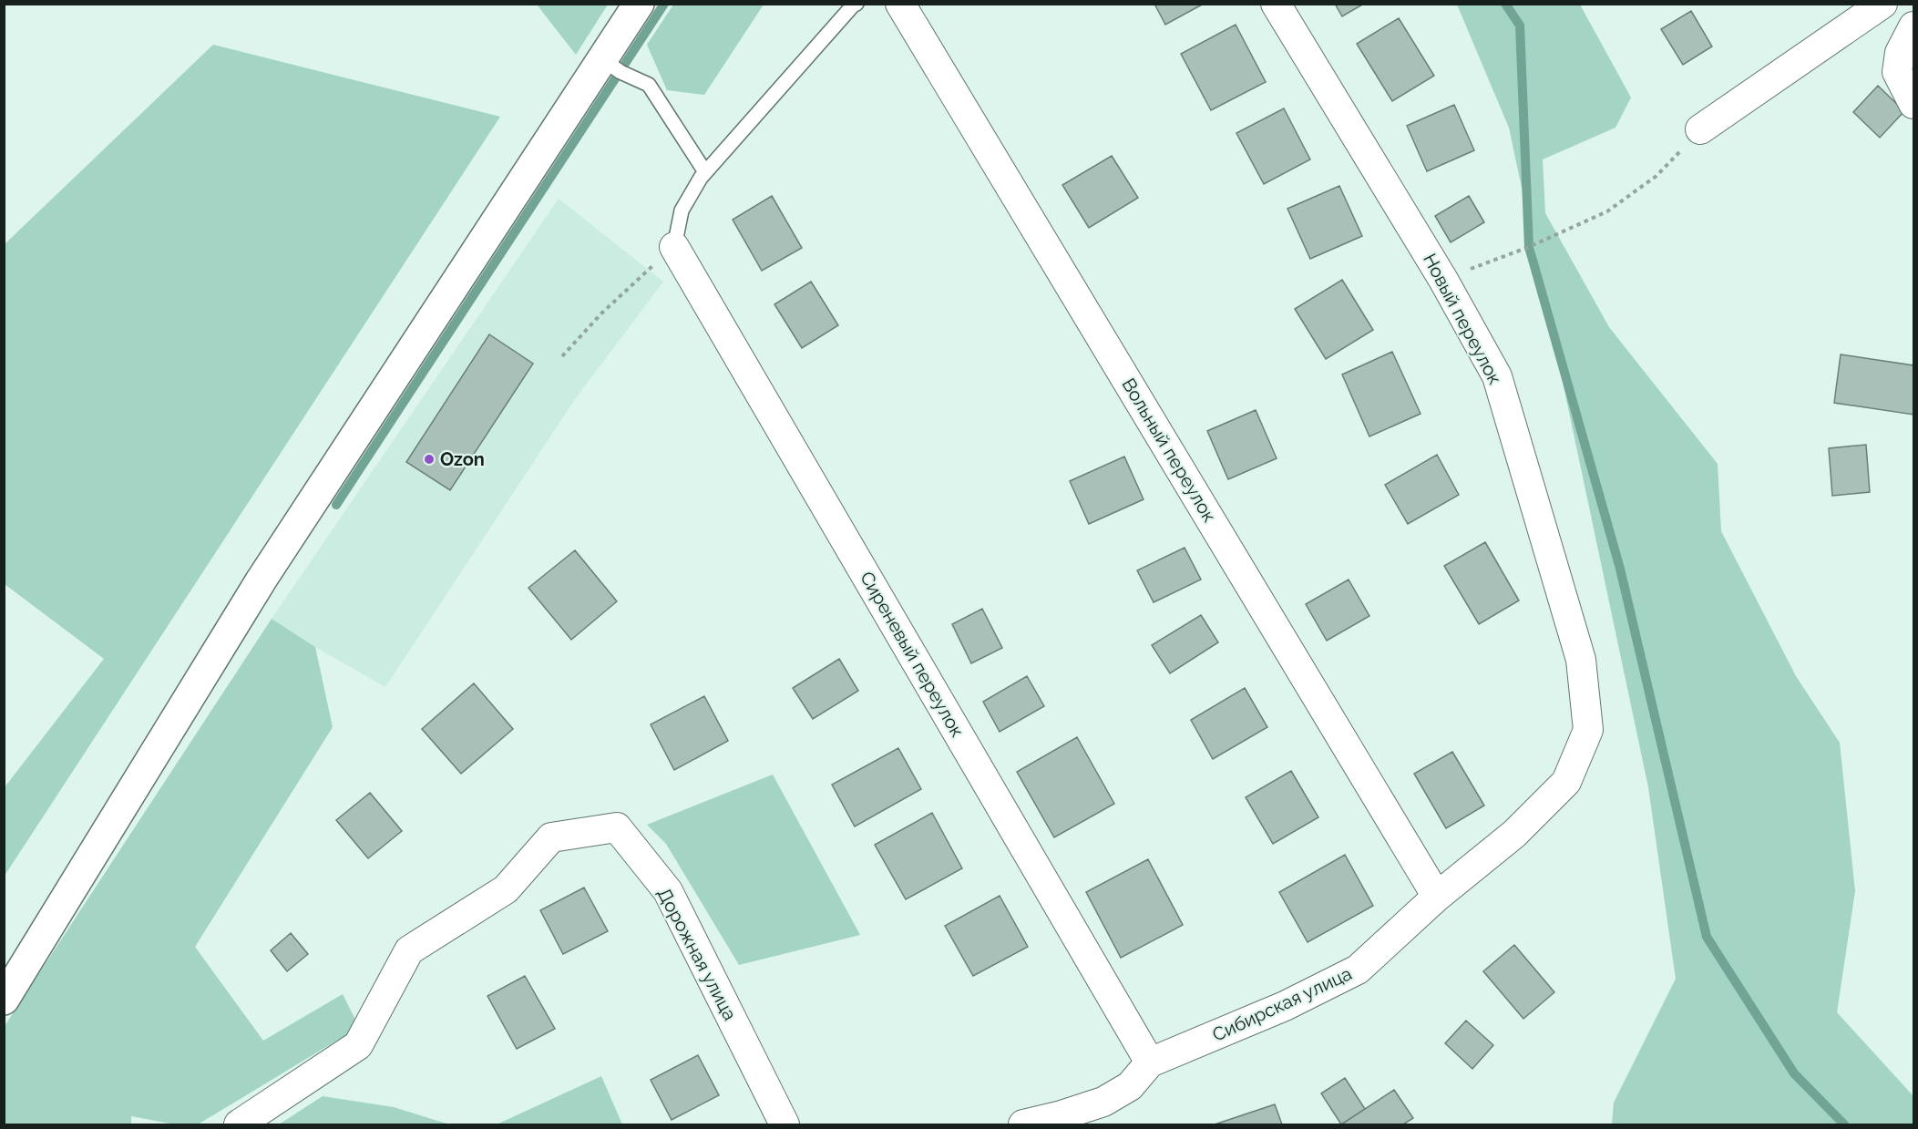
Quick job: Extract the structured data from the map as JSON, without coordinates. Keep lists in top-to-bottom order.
{
  "streets": {
    "street": [
      "Новый переулок",
      "Вольный переулок",
      "Сиреневый переулок",
      "Дорожная улица",
      "Сибирская улица"
    ]
  },
  "crossings": [
    ["Новый переулок", "Сибирская улица"],
    ["Вольный переулок", "Сибирская улица"],
    ["Сиреневый переулок", "Сибирская улица"]
  ],
  "places": ["Ozon"]
}
